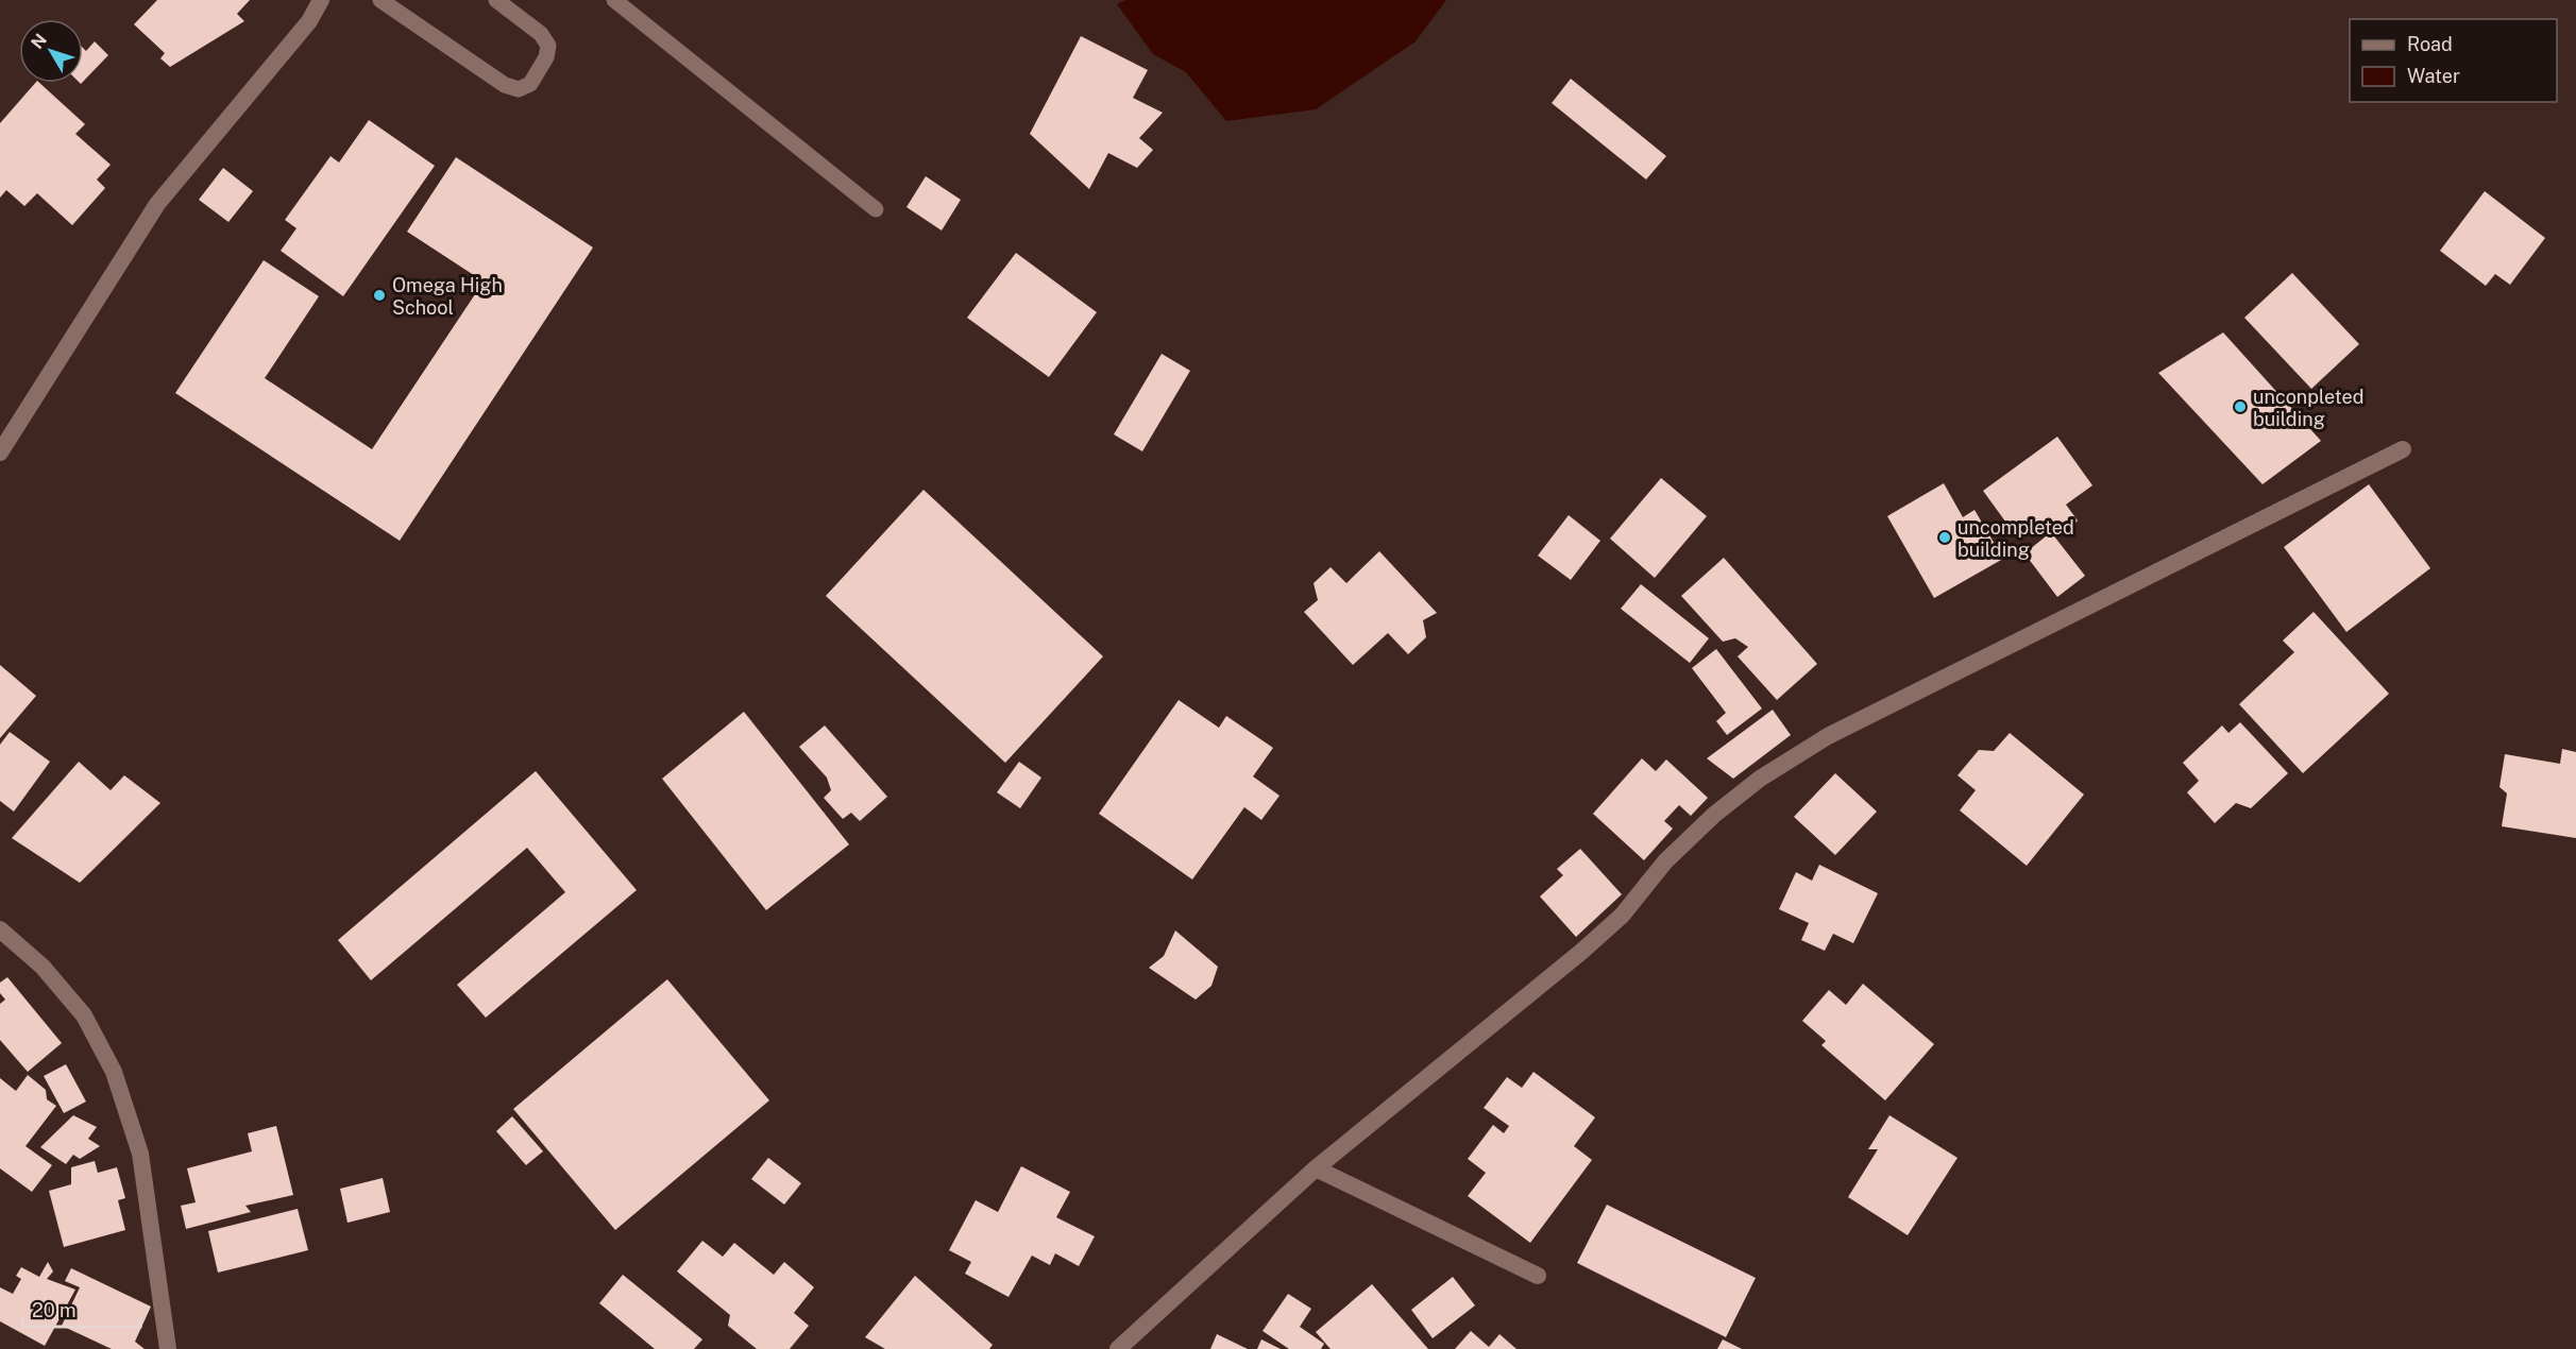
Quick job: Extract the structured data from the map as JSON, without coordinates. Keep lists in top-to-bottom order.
{
  "places": ["Omega High School", "unconpleted building", "uncompleted building"],
  "legend": ["Road", "Water"],
  "scale_bar": "20 m",
  "north": "top left"
}
